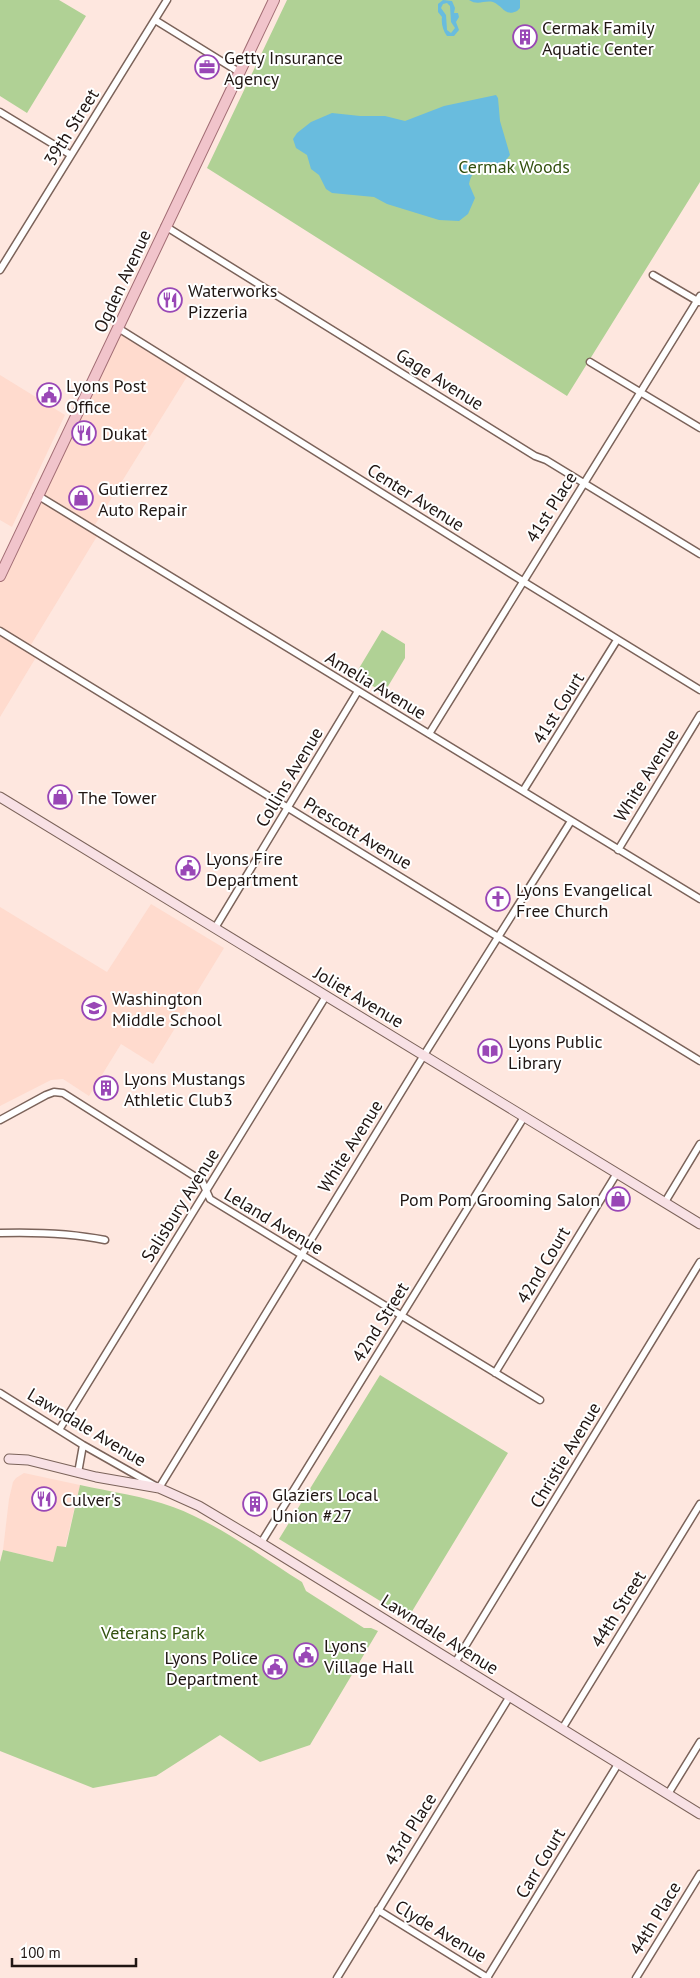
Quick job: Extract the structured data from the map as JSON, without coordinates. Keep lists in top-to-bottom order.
{
  "streets": {
    "main road": ["Ogden Avenue"],
    "street": [
      "39th Street",
      "Gage Avenue",
      "Center Avenue",
      "41st Place",
      "Amelia Avenue",
      "41st Court",
      "White Avenue",
      "Collins Avenue",
      "Prescott Avenue",
      "Joliet Avenue",
      "Salisbury Avenue",
      "Leland Avenue",
      "42nd Court",
      "42nd Street",
      "Lawndale Avenue",
      "Christie Avenue",
      "44th Street",
      "43rd Place",
      "Carr Court",
      "44th Place",
      "Clyde Avenue"
    ]
  },
  "crossings": [
    ["Ogden Avenue", "Gage Avenue"],
    ["Ogden Avenue", "Center Avenue"],
    ["Ogden Avenue", "Amelia Avenue"],
    ["Gage Avenue", "41st Place"],
    ["Center Avenue", "41st Place"],
    ["Center Avenue", "41st Court"],
    ["41st Place", "Amelia Avenue"],
    ["Amelia Avenue", "41st Court"],
    ["Amelia Avenue", "White Avenue"],
    ["Amelia Avenue", "Collins Avenue"],
    ["White Avenue", "Prescott Avenue"],
    ["White Avenue", "Joliet Avenue"],
    ["White Avenue", "Leland Avenue"],
    ["White Avenue", "Lawndale Avenue"],
    ["Collins Avenue", "Prescott Avenue"],
    ["Collins Avenue", "Joliet Avenue"],
    ["Joliet Avenue", "Salisbury Avenue"],
    ["Joliet Avenue", "42nd Court"],
    ["Joliet Avenue", "42nd Street"],
    ["Salisbury Avenue", "Leland Avenue"],
    ["Salisbury Avenue", "Lawndale Avenue"],
    ["Leland Avenue", "42nd Court"],
    ["Leland Avenue", "42nd Street"],
    ["42nd Street", "Lawndale Avenue"],
    ["Lawndale Avenue", "Christie Avenue"],
    ["Lawndale Avenue", "44th Street"],
    ["Lawndale Avenue", "43rd Place"],
    ["Lawndale Avenue", "Carr Court"],
    ["43rd Place", "Clyde Avenue"],
    ["Carr Court", "Clyde Avenue"]
  ],
  "parks": ["Cermak Woods", "Veterans Park"],
  "places": {
    "building": ["Cermak Family Aquatic Center", "Lyons Mustangs Athletic Club3", "Glaziers Local Union #27"],
    "office": ["Getty Insurance Agency"],
    "restaurant": ["Waterworks Pizzeria", "Dukat", "Culver's"],
    "public building": [
      "Lyons Post Office",
      "Lyons Fire Department",
      "Lyons Village Hall",
      "Lyons Police Department"
    ],
    "shop": ["Gutierrez Auto Repair", "The Tower", "Pom Pom Grooming Salon"],
    "church": ["Lyons Evangelical Free Church"],
    "school or university": ["Washington Middle School"],
    "library": ["Lyons Public Library"]
  },
  "scale_bar": "100 m"
}
